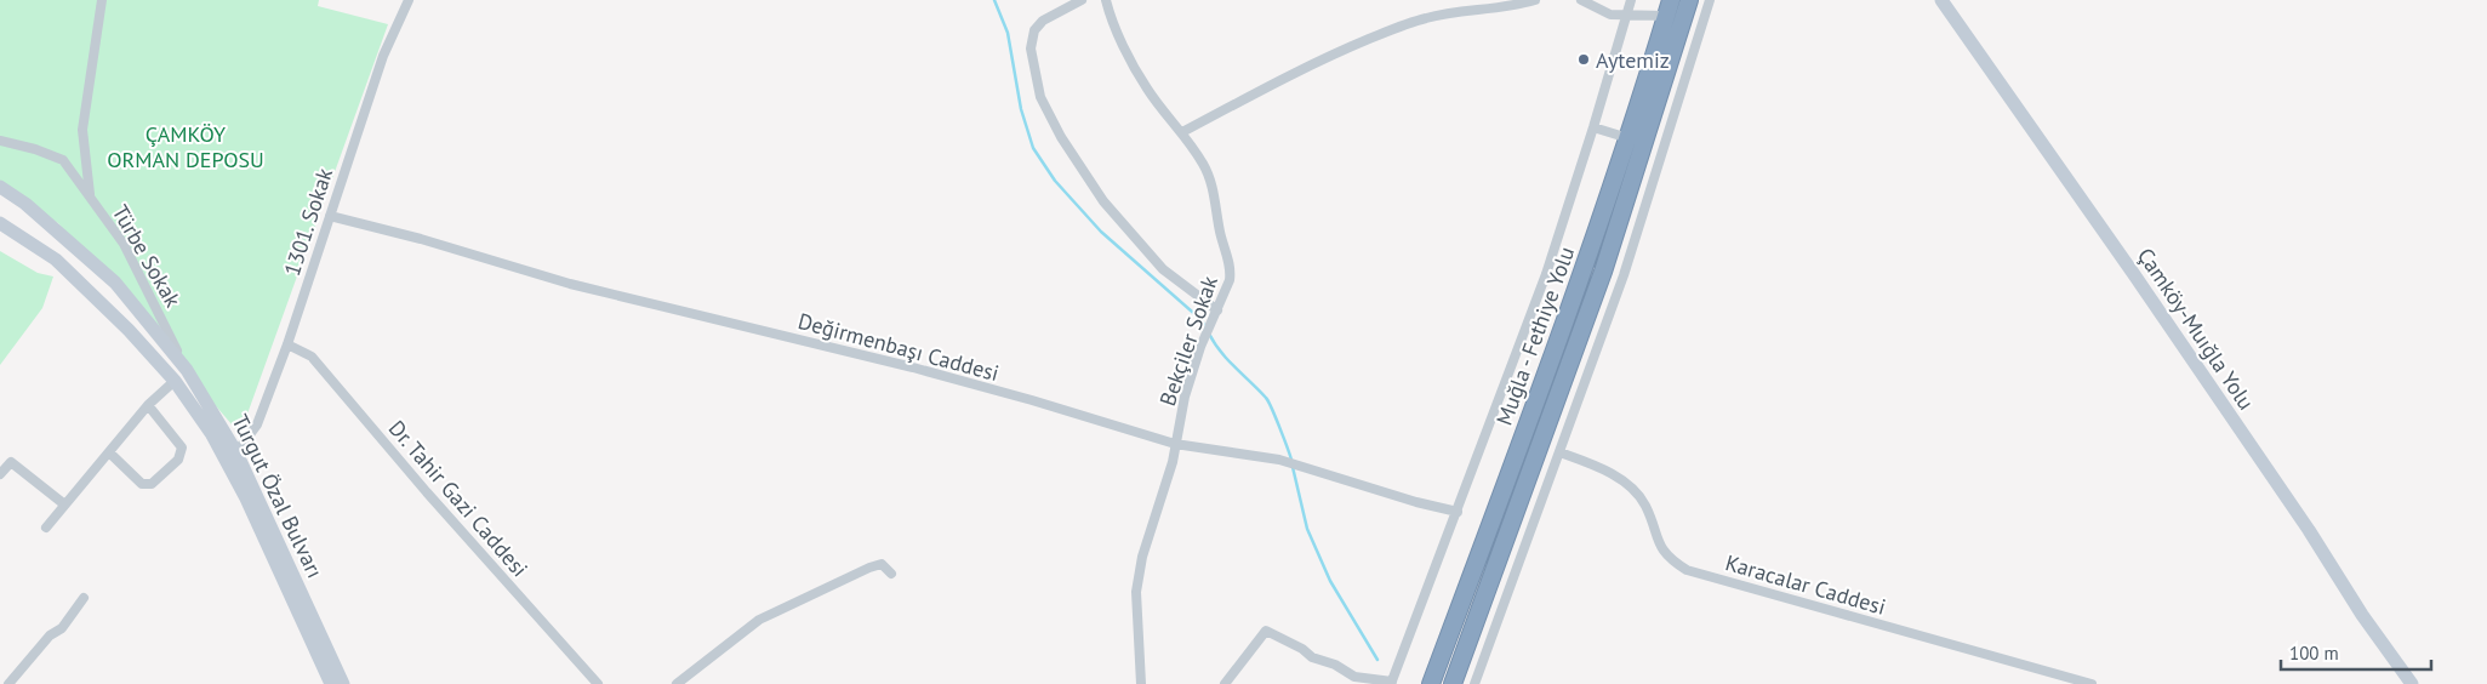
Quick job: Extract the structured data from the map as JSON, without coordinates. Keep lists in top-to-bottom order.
{
  "streets": {
    "highway": ["Muğla - Fethiye Yolu"],
    "main road": ["Çamköy-Muığla Yolu", "Turgut Özal Bulvarı"],
    "street": [
      "1301. Sokak",
      "Türbe Sokak",
      "Bekçiler Sokak",
      "Değirmenbaşı Caddesi",
      "Dr. Tahir Gazi Caddesi",
      "Karacalar Caddesi"
    ]
  },
  "crossings": [
    ["1301. Sokak", "Değirmenbaşı Caddesi"],
    ["1301. Sokak", "Turgut Özal Bulvarı"],
    ["1301. Sokak", "Dr. Tahir Gazi Caddesi"],
    ["Türbe Sokak", "Turgut Özal Bulvarı"],
    ["Bekçiler Sokak", "Değirmenbaşı Caddesi"]
  ],
  "parks": ["ÇAMKÖY ORMAN DEPOSU"],
  "places": ["Aytemiz"],
  "scale_bar": "100 m"
}
